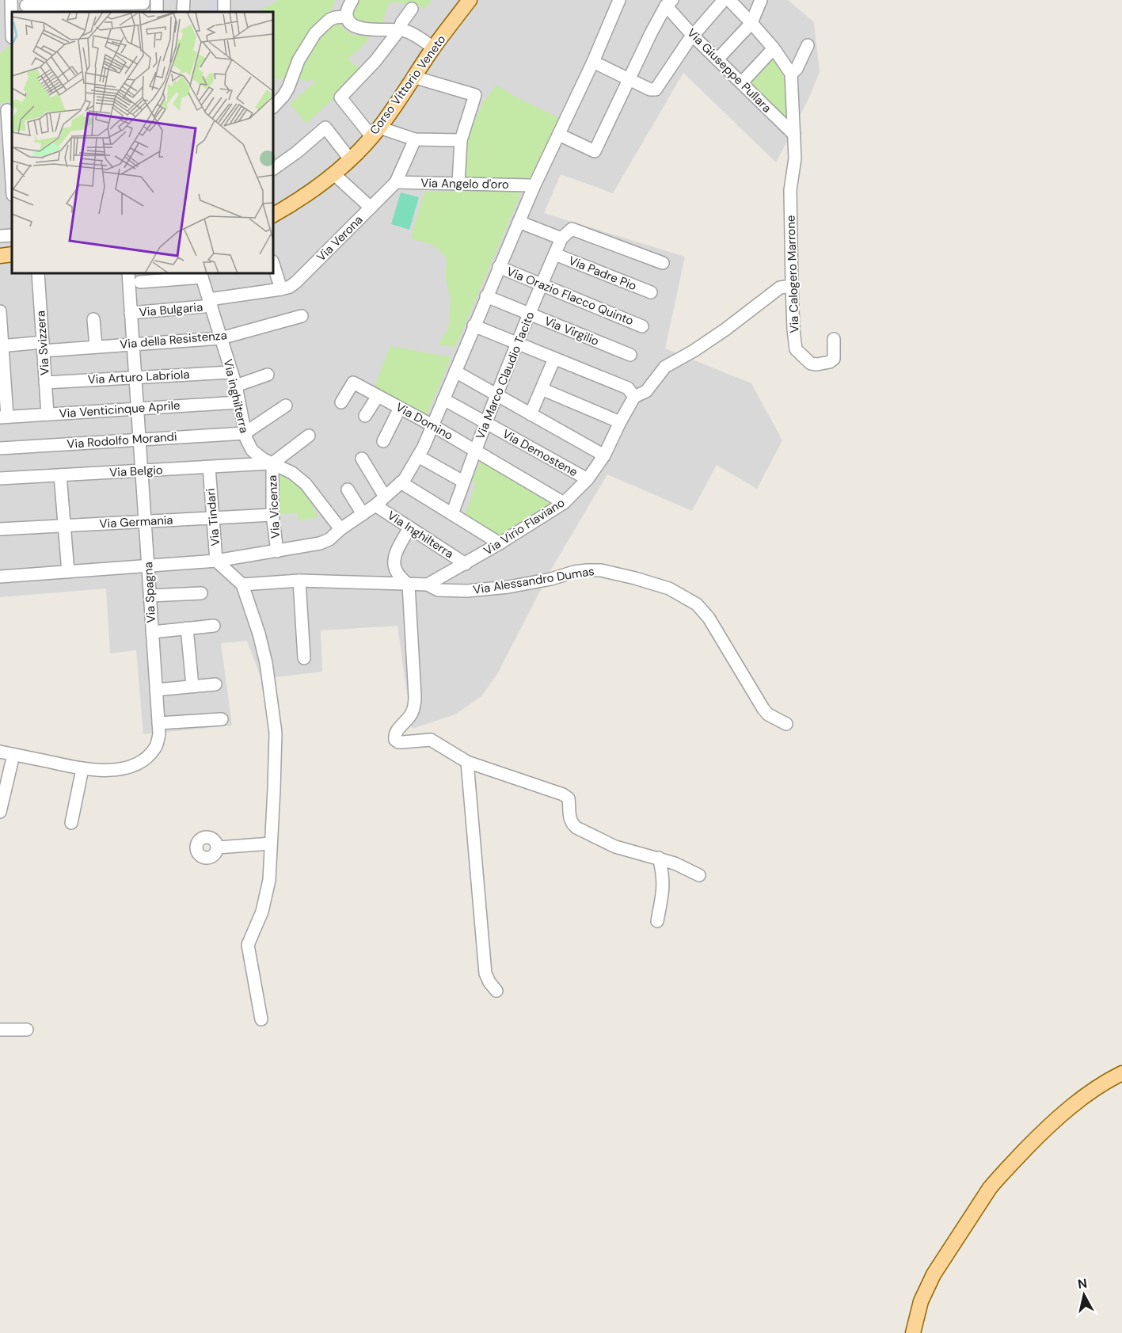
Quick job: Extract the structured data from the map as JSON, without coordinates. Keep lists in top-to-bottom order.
{
  "streets": {
    "main road": ["Corso Vittorio Veneto"],
    "street": [
      "Via Giuseppe Pullara",
      "Via Angelo d'oro",
      "Via Verona",
      "Via Padre Pio",
      "Via Calogero Marrone",
      "Via Orazio Flacco Quinto",
      "Via Bulgaria",
      "Via Virgilio",
      "Via della Resistenza",
      "Via Svizzera",
      "Via Marco Claudio Tacito",
      "Via Arturo Labriola",
      "Via inghilterra",
      "Via Venticinque Aprile",
      "Via Domino",
      "Via Rodolfo Morandi",
      "Via Demostene",
      "Via Belgio",
      "Via Vicenza",
      "Via Tindari",
      "Via Germania",
      "Via Virio Flaviano",
      "Via Inghilterra",
      "Via Alessandro Dumas",
      "Via Spagna"
    ]
  },
  "crossings": [
    ["Via Giuseppe Pullara", "Via Calogero Marrone"],
    ["Via Angelo d'oro", "Via Verona"],
    ["Via Verona", "Via Bulgaria"],
    ["Via Verona", "Via inghilterra"],
    ["Via Padre Pio", "Via Marco Claudio Tacito"],
    ["Via Calogero Marrone", "Via Virio Flaviano"],
    ["Via Orazio Flacco Quinto", "Via Marco Claudio Tacito"],
    ["Via Bulgaria", "Via inghilterra"],
    ["Via Bulgaria", "Via Spagna"],
    ["Via Virgilio", "Via Marco Claudio Tacito"],
    ["Via della Resistenza", "Via Svizzera"],
    ["Via della Resistenza", "Via inghilterra"],
    ["Via della Resistenza", "Via Spagna"],
    ["Via Svizzera", "Via Arturo Labriola"],
    ["Via Svizzera", "Via Venticinque Aprile"],
    ["Via Marco Claudio Tacito", "Via Domino"],
    ["Via Marco Claudio Tacito", "Via Demostene"],
    ["Via Arturo Labriola", "Via inghilterra"],
    ["Via Arturo Labriola", "Via Spagna"],
    ["Via inghilterra", "Via Venticinque Aprile"],
    ["Via inghilterra", "Via Rodolfo Morandi"],
    ["Via inghilterra", "Via Belgio"],
    ["Via inghilterra", "Via Vicenza"],
    ["Via Venticinque Aprile", "Via Spagna"],
    ["Via Domino", "Via Virio Flaviano"],
    ["Via Rodolfo Morandi", "Via Spagna"],
    ["Via Demostene", "Via Virio Flaviano"],
    ["Via Belgio", "Via Vicenza"],
    ["Via Belgio", "Via Tindari"],
    ["Via Belgio", "Via Spagna"],
    ["Via Vicenza", "Via Germania"],
    ["Via Tindari", "Via Germania"],
    ["Via Tindari", "Via Alessandro Dumas"],
    ["Via Germania", "Via Spagna"],
    ["Via Virio Flaviano", "Via Inghilterra"],
    ["Via Virio Flaviano", "Via Alessandro Dumas"]
  ],
  "north": "top"
}
